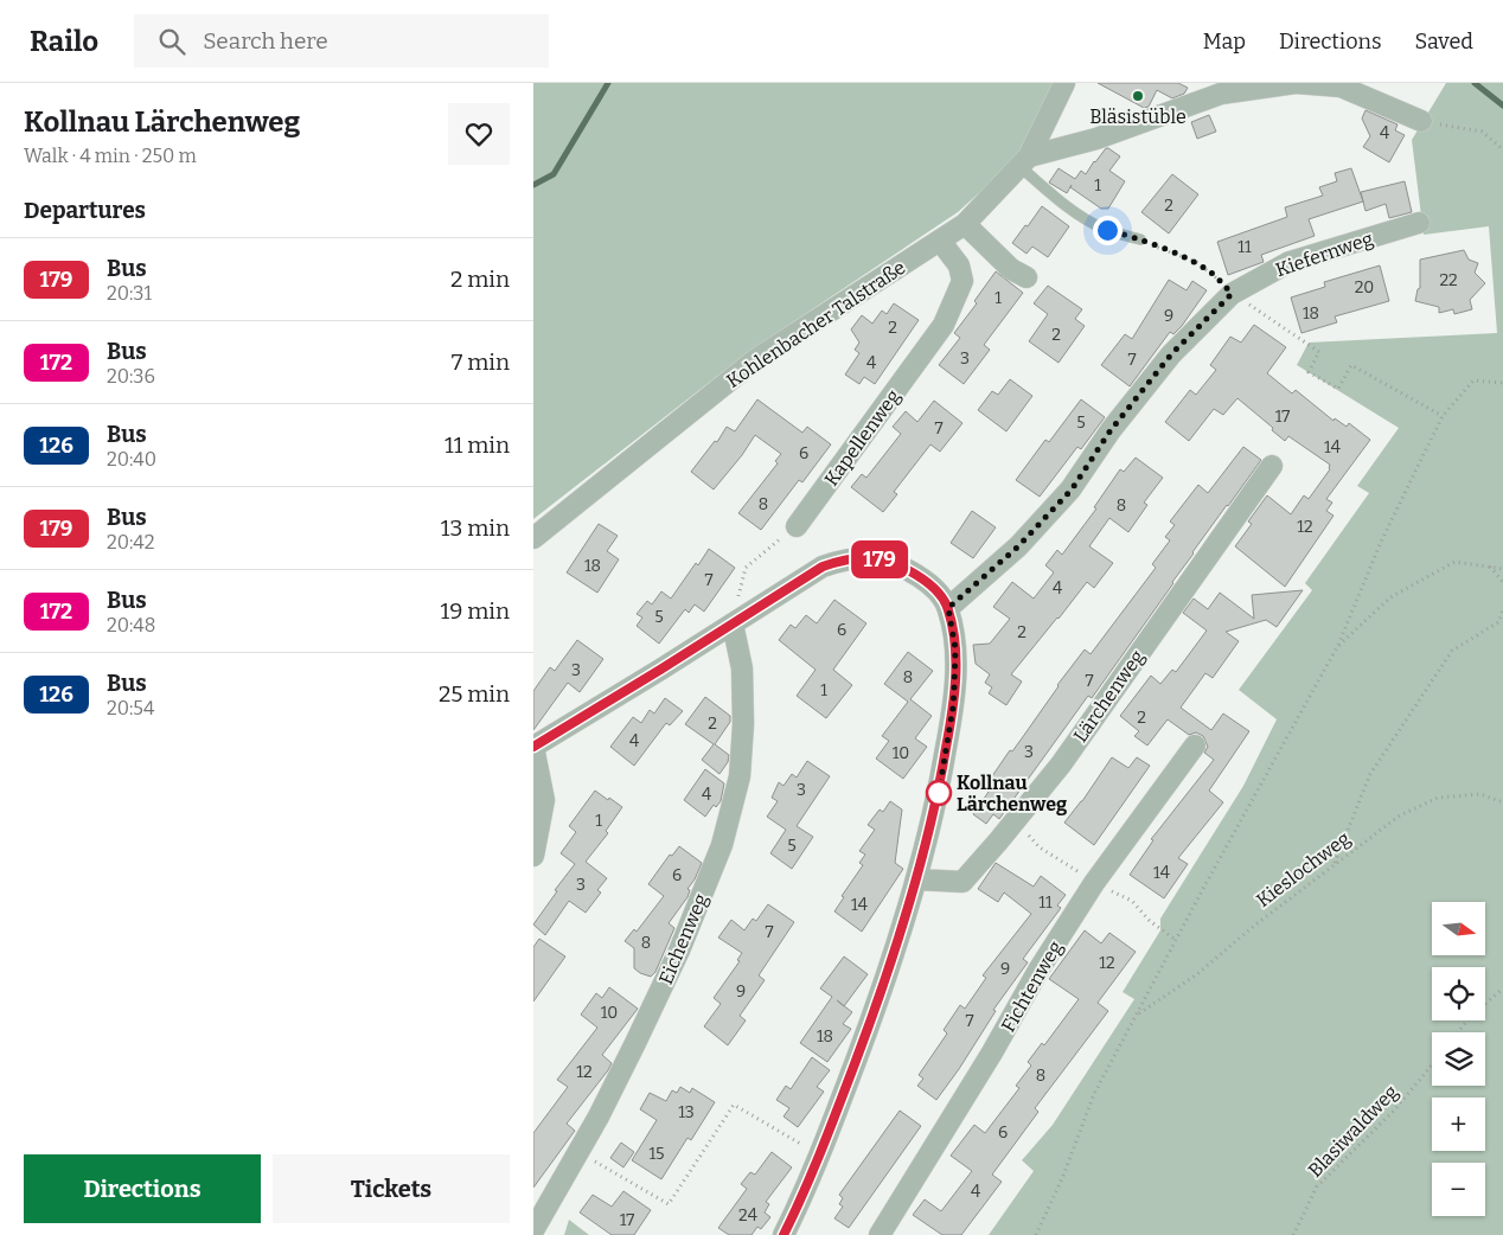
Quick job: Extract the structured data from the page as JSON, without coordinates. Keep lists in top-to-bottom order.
{
  "streets": {
    "street": [
      "Kiefernweg",
      "Kohlenbacher Talstraße",
      "Kapellenweg",
      "Lärchenweg",
      "Eichenweg",
      "Fichtenweg"
    ],
    "path": ["Kieslochweg", "Blasiwaldweg"]
  },
  "crossings": [
    ["Kohlenbacher Talstraße", "Kapellenweg"]
  ],
  "places": ["Bläsistüble", "Kollnau Lärchenweg"],
  "lines": ["bus line 179"],
  "house_numbers": [
    "4",
    "1",
    "2",
    "11",
    "22",
    "20",
    "1",
    "18",
    "9",
    "2",
    "2",
    "3",
    "7",
    "4",
    "17",
    "5",
    "7",
    "14",
    "6",
    "8",
    "8",
    "12",
    "18",
    "7",
    "4",
    "5",
    "6",
    "2",
    "3",
    "8",
    "7",
    "1",
    "2",
    "2",
    "4",
    "3",
    "10",
    "3",
    "4",
    "1",
    "5",
    "14",
    "6",
    "3",
    "11",
    "14",
    "7",
    "8",
    "12",
    "9",
    "9",
    "10",
    "7",
    "18",
    "12",
    "8",
    "13",
    "6",
    "15",
    "4",
    "24",
    "17"
  ],
  "north": "right",
  "page": {
    "header": "Railo",
    "search": "Search here",
    "nav": ["Map", "Directions", "Saved"],
    "heading": [
      ["Kollnau Lärchenweg", "Walk · 4 min · 250 m"],
      "Departures"
    ],
    "on_map": "179",
    "list": [
      {
        "mark": "179",
        "name": "Bus",
        "note": "20:31",
        "value": "2 min"
      },
      {
        "mark": "172",
        "name": "Bus",
        "note": "20:36",
        "value": "7 min"
      },
      {
        "mark": "126",
        "name": "Bus",
        "note": "20:40",
        "value": "11 min"
      },
      {
        "mark": "179",
        "name": "Bus",
        "note": "20:42",
        "value": "13 min"
      },
      {
        "mark": "172",
        "name": "Bus",
        "note": "20:48",
        "value": "19 min"
      },
      {
        "mark": "126",
        "name": "Bus",
        "note": "20:54",
        "value": "25 min"
      }
    ],
    "map_buttons": ["+", "−"],
    "buttons": ["Directions", "Tickets"]
  }
}
